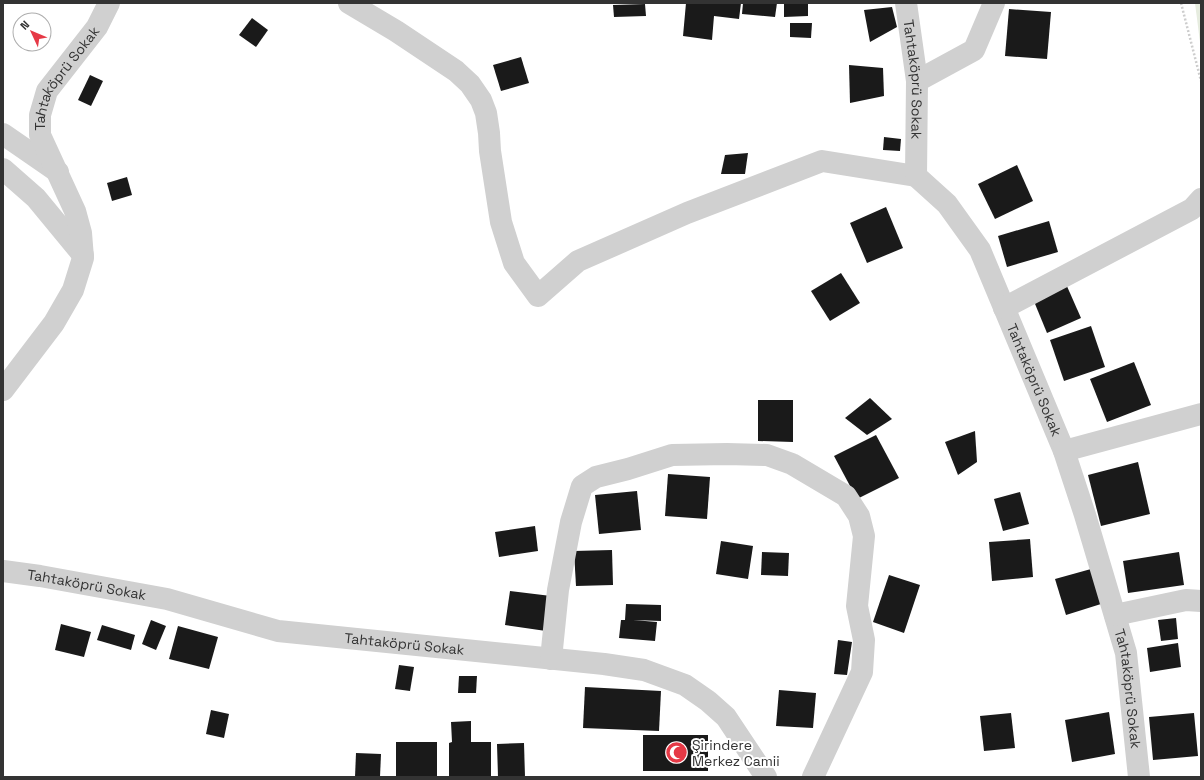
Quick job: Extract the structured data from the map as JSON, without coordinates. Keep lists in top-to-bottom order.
{
  "streets": {
    "street": ["Tahtaköprü Sokak"]
  },
  "places": {
    "mosque": ["Şirindere Merkez Camii"]
  },
  "north": "top left"
}
